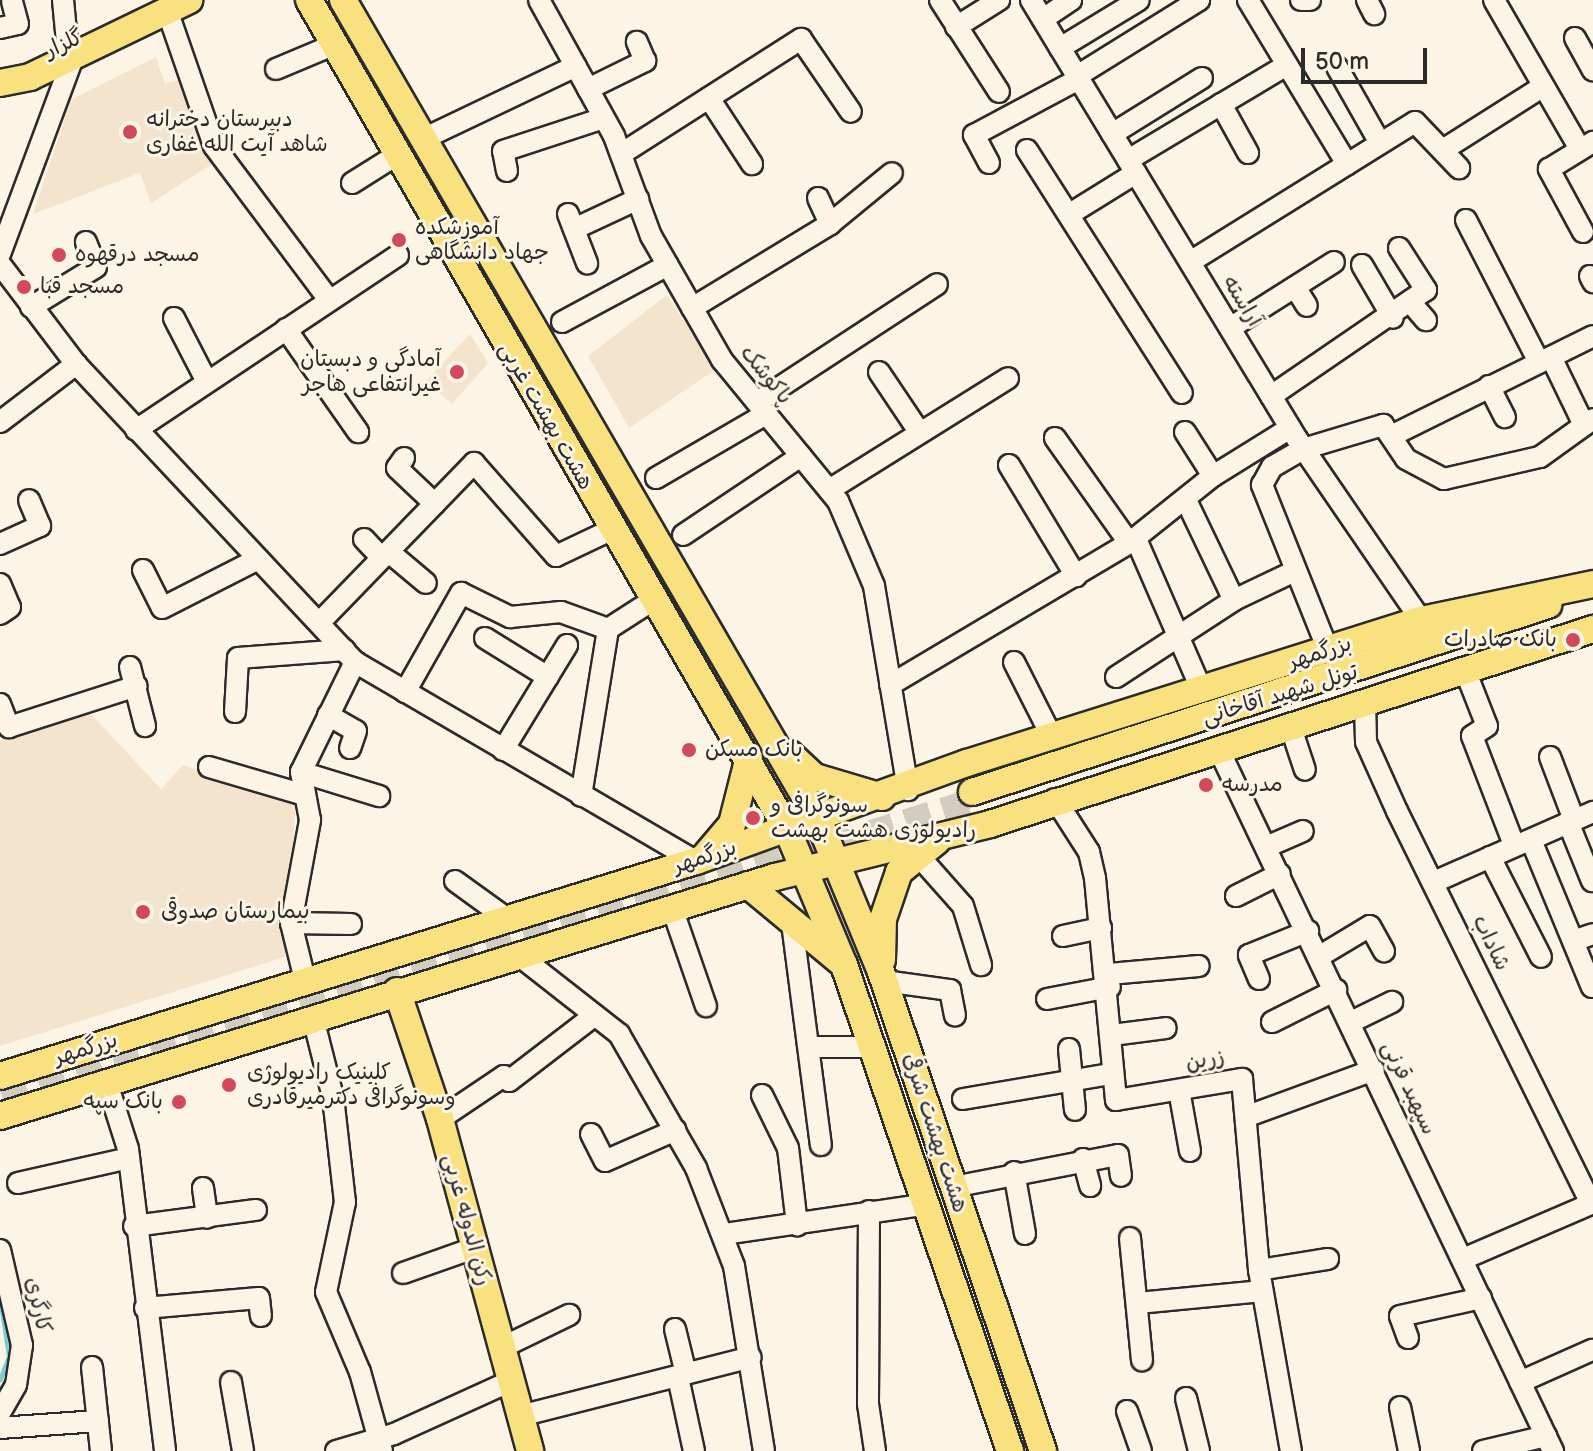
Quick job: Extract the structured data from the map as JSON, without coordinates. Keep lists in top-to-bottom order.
{
  "streets": {
    "main road": [
      "گلزار",
      "هشت بهشت غربی",
      "بزرگمهر",
      "تونل شهید آقاخانی",
      "هشت بهشت شرقی",
      "رکن الدوله غربی"
    ],
    "street": [
      "آراسته",
      "پاکوشک",
      "شاداب",
      "زرین",
      "سپهبد قرنی",
      "کارگری"
    ]
  },
  "crossings": [
    ["آراسته", "بزرگمهر"],
    ["پاکوشک", "بزرگمهر"],
    ["هشت بهشت غربی", "بزرگمهر"],
    ["هشت بهشت غربی", "هشت بهشت شرقی"],
    ["بزرگمهر", "تونل شهید آقاخانی"],
    ["بزرگمهر", "شاداب"],
    ["بزرگمهر", "سپهبد قرنی"],
    ["بزرگمهر", "هشت بهشت شرقی"],
    ["بزرگمهر", "رکن الدوله غربی"]
  ],
  "places": [
    "دبیرستان دخترانه شاهد آیت الله غفاری",
    "آموزشکده جهاد دانشگاهی",
    "مسجد درقهوه",
    "مسجد قبا",
    "آمادگی و دبستان غیرانتفاعی هاجر",
    "بانک صادرات",
    "بانک مسکن",
    "مدرسه",
    "سونوگرافی و رادیولوژی هشت بهشت",
    "بیمارستان صدوقی",
    "کلینیک رادیولوژی وسونوگرافی دکترمیرقادری",
    "بانک سپه"
  ],
  "scale_bar": "50 m"
}
